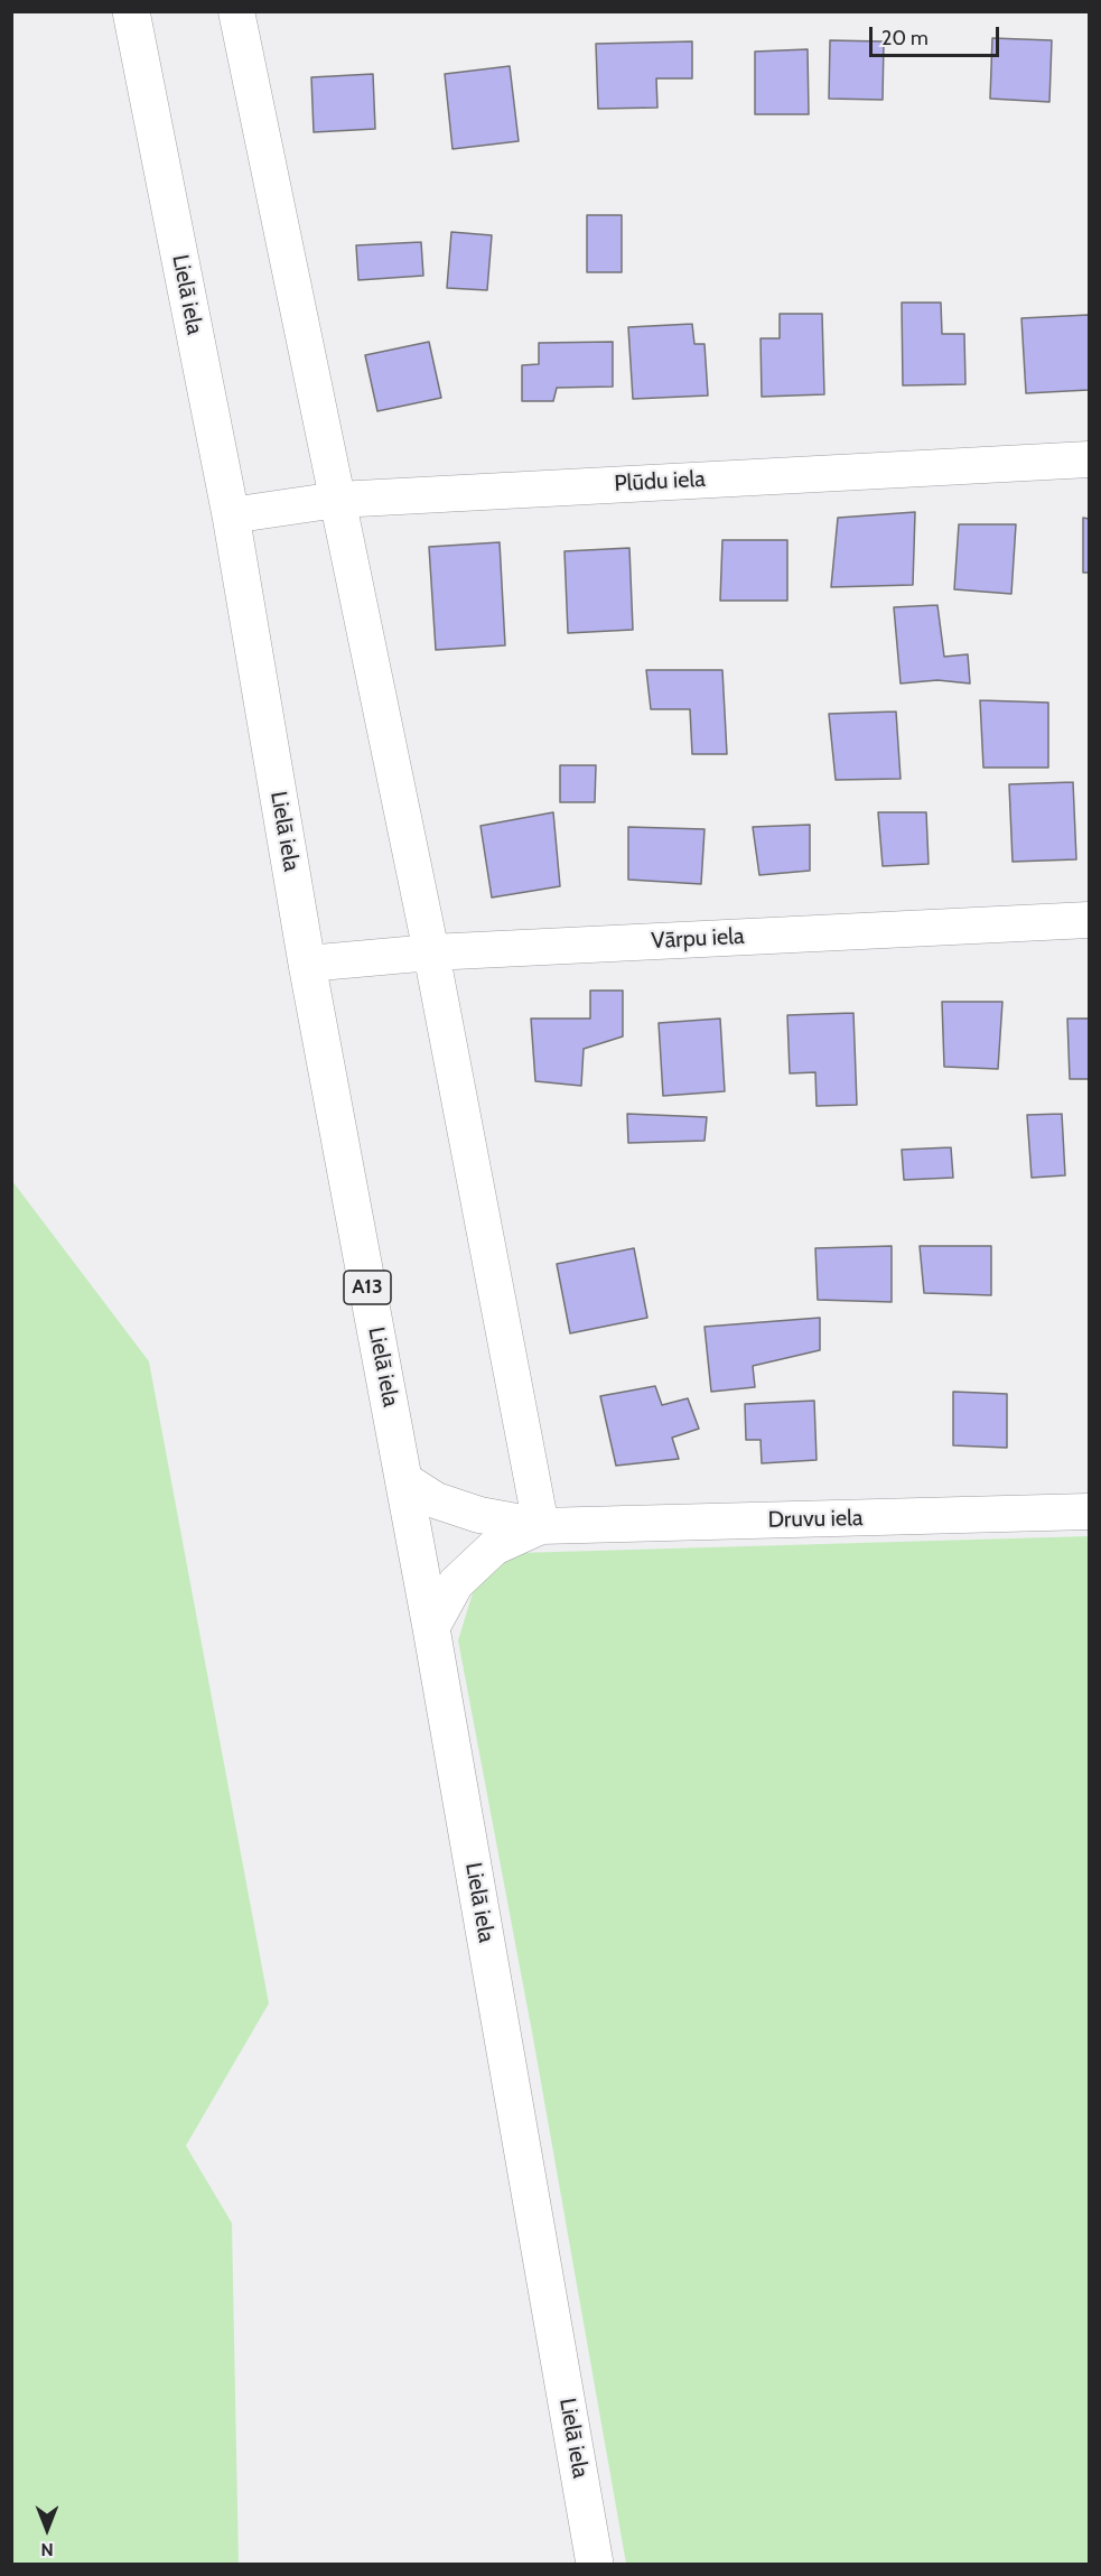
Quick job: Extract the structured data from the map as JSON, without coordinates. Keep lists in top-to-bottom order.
{
  "streets": {
    "main road": ["Lielā iela", "A13"],
    "street": ["Plūdu iela", "Vārpu iela", "Druvu iela"]
  },
  "crossings": [
    ["Lielā iela", "Plūdu iela"],
    ["Lielā iela", "Vārpu iela"],
    ["Lielā iela", "Druvu iela"]
  ],
  "scale_bar": "20 m",
  "north": "bottom"
}
